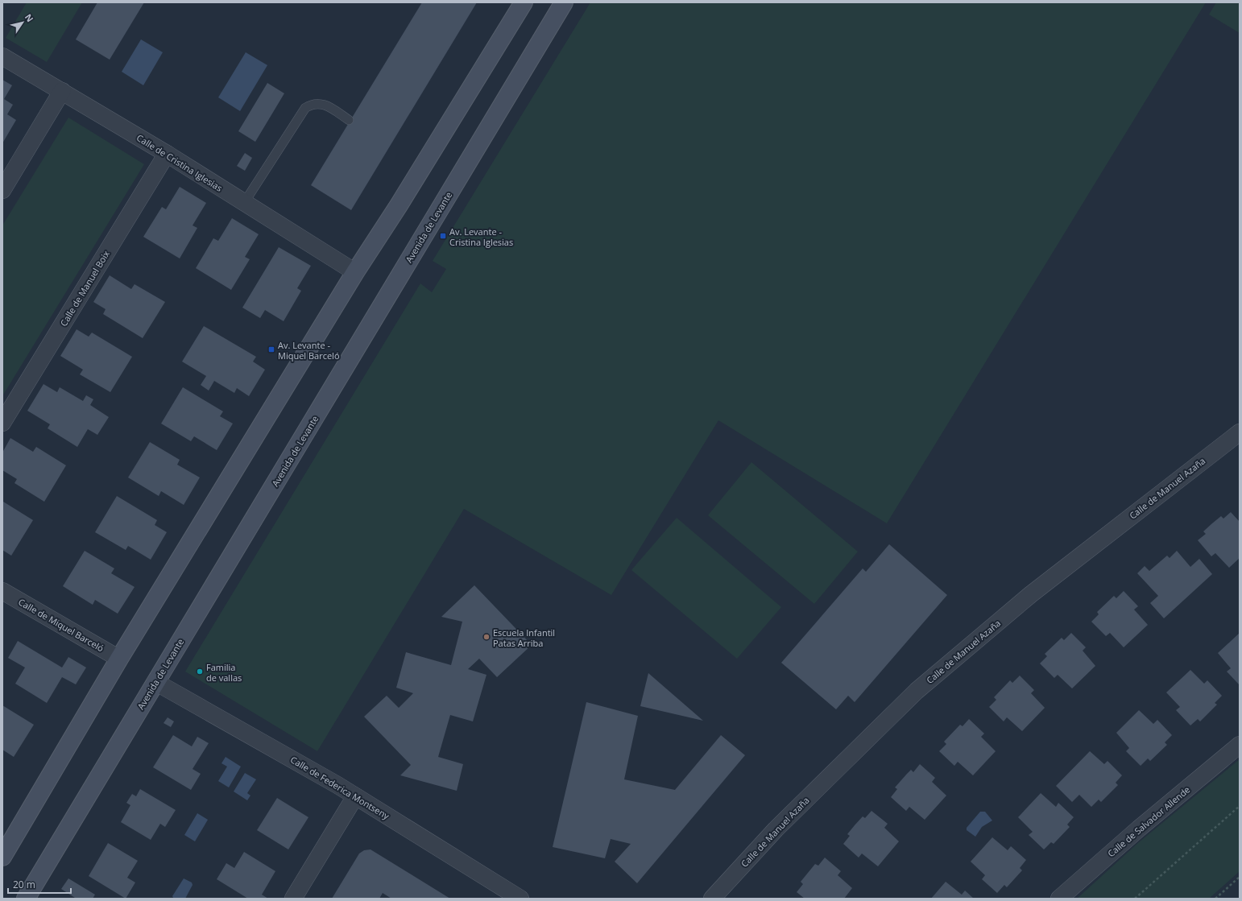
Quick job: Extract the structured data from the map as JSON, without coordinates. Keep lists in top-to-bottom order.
{
  "streets": {
    "street": [
      "Calle de Cristina Iglesias",
      "Avenida de Levante",
      "Calle de Manuel Boix",
      "Calle de Manuel Azaña",
      "Calle de Miquel Barceló",
      "Calle de Federica Montseny",
      "Calle de Salvador Allende"
    ]
  },
  "crossings": [
    ["Calle de Cristina Iglesias", "Calle de Manuel Boix"],
    ["Avenida de Levante", "Calle de Federica Montseny"]
  ],
  "places": {
    "transit": ["Av. Levante - Cristina Iglesias", "Av. Levante - Miquel Barceló"],
    "other": ["Escuela Infantil Patas Arriba", "Familia de vallas"]
  },
  "scale_bar": "20 m",
  "north": "top right"
}
